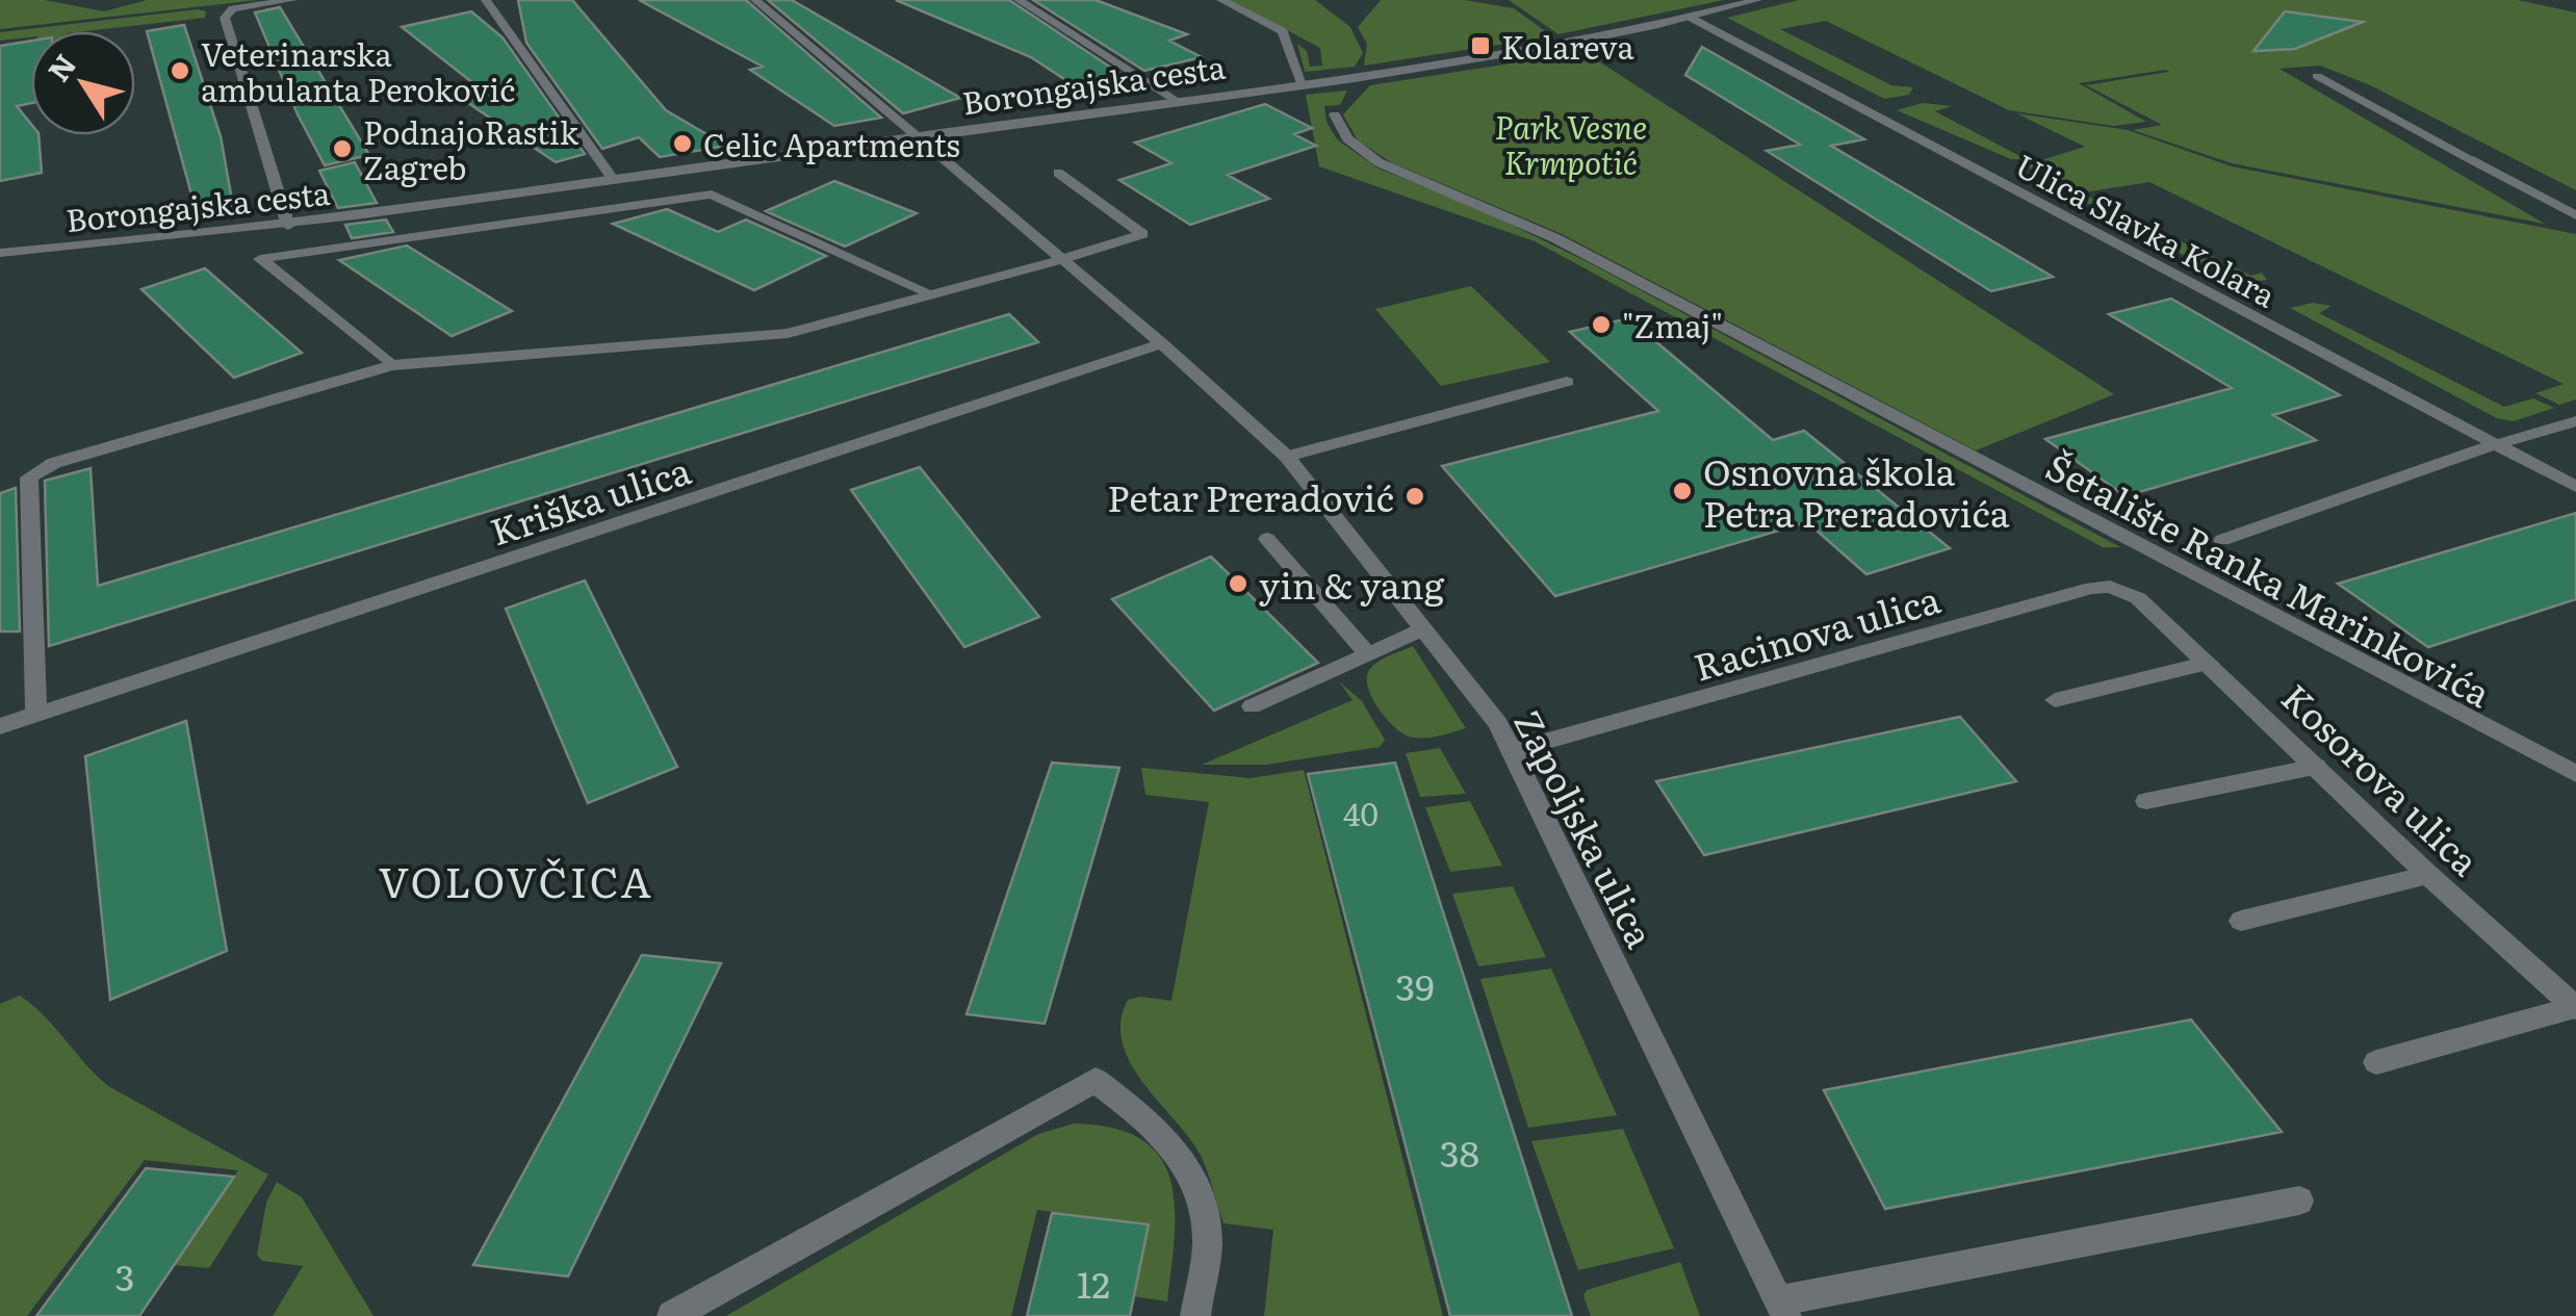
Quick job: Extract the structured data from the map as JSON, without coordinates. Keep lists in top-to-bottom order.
{
  "streets": {
    "street": [
      "Borongajska cesta",
      "Ulica Slavka Kolara",
      "Kriška ulica",
      "Šetalište Ranka Marinkovića",
      "Racinova ulica",
      "Kosorova ulica",
      "Zapoljska ulica"
    ]
  },
  "crossings": [
    ["Borongajska cesta", "Ulica Slavka Kolara"],
    ["Borongajska cesta", "Zapoljska ulica"],
    ["Kriška ulica", "Zapoljska ulica"],
    ["Racinova ulica", "Kosorova ulica"],
    ["Racinova ulica", "Zapoljska ulica"]
  ],
  "districts": ["VOLOVČICA"],
  "parks": ["Park Vesne Krmpotić"],
  "places": {
    "transit": ["Kolareva"],
    "other": [
      "Veterinarska ambulanta Peroković",
      "Celic Apartments",
      "PodnajoRastik Zagreb",
      "\"Zmaj\"",
      "Osnovna škola Petra Preradovića",
      "Petar Preradović",
      "yin & yang"
    ]
  },
  "house_numbers": [
    "40",
    "39",
    "38",
    "3",
    "12"
  ],
  "north": "top left"
}
